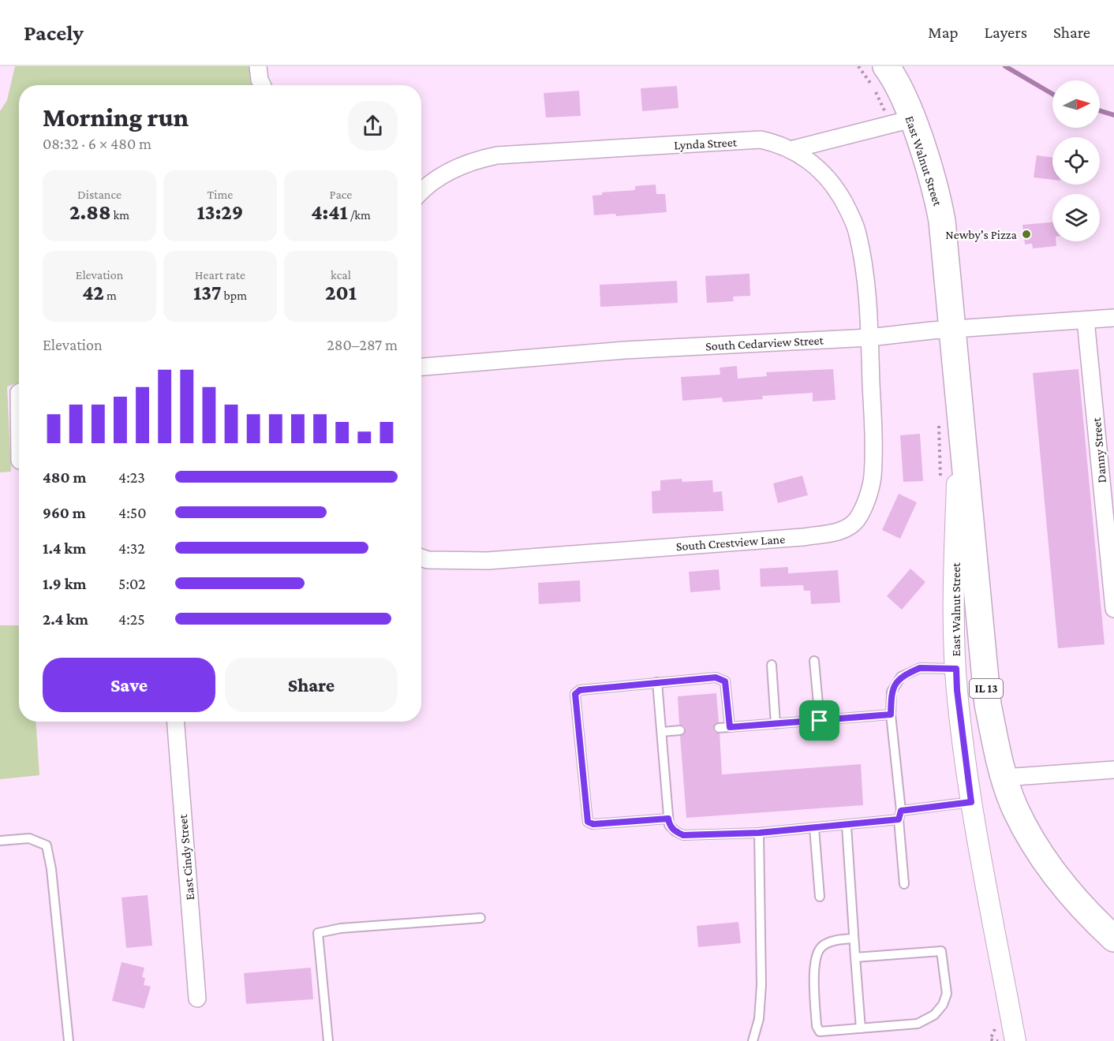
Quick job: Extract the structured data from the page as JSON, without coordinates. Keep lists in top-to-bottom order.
{
  "streets": {
    "highway": ["East Walnut Street", "IL 13"],
    "street": [
      "Lynda Street",
      "South Cedarview Street",
      "Danny Street",
      "South Crestview Lane",
      "East Cindy Street"
    ]
  },
  "crossings": [
    ["Lynda Street", "South Cedarview Street"],
    ["Lynda Street", "South Crestview Lane"],
    ["East Walnut Street", "South Cedarview Street"],
    ["South Cedarview Street", "Danny Street"],
    ["South Cedarview Street", "South Crestview Lane"]
  ],
  "places": ["Newby's Pizza"],
  "north": "right",
  "page": {
    "header": "Pacely",
    "nav": ["Map", "Layers", "Share"],
    "heading": ["Morning run", "08:32 · 6 × 480 m"],
    "stats": [
      ["Distance", "2.88 km"],
      ["Time", "13:29"],
      ["Pace", "4:41 /km"],
      ["Elevation", "42 m"],
      ["Heart rate", "137 bpm"],
      ["kcal", "201"]
    ],
    "chart": ["Elevation", "280–287 m"],
    "list": [
      {
        "name": "480 m",
        "note": "4:23"
      },
      {
        "name": "960 m",
        "note": "4:50"
      },
      {
        "name": "1.4 km",
        "note": "4:32"
      },
      {
        "name": "1.9 km",
        "note": "5:02"
      },
      {
        "name": "2.4 km",
        "note": "4:25"
      }
    ],
    "buttons": ["Save", "Share"]
  }
}
